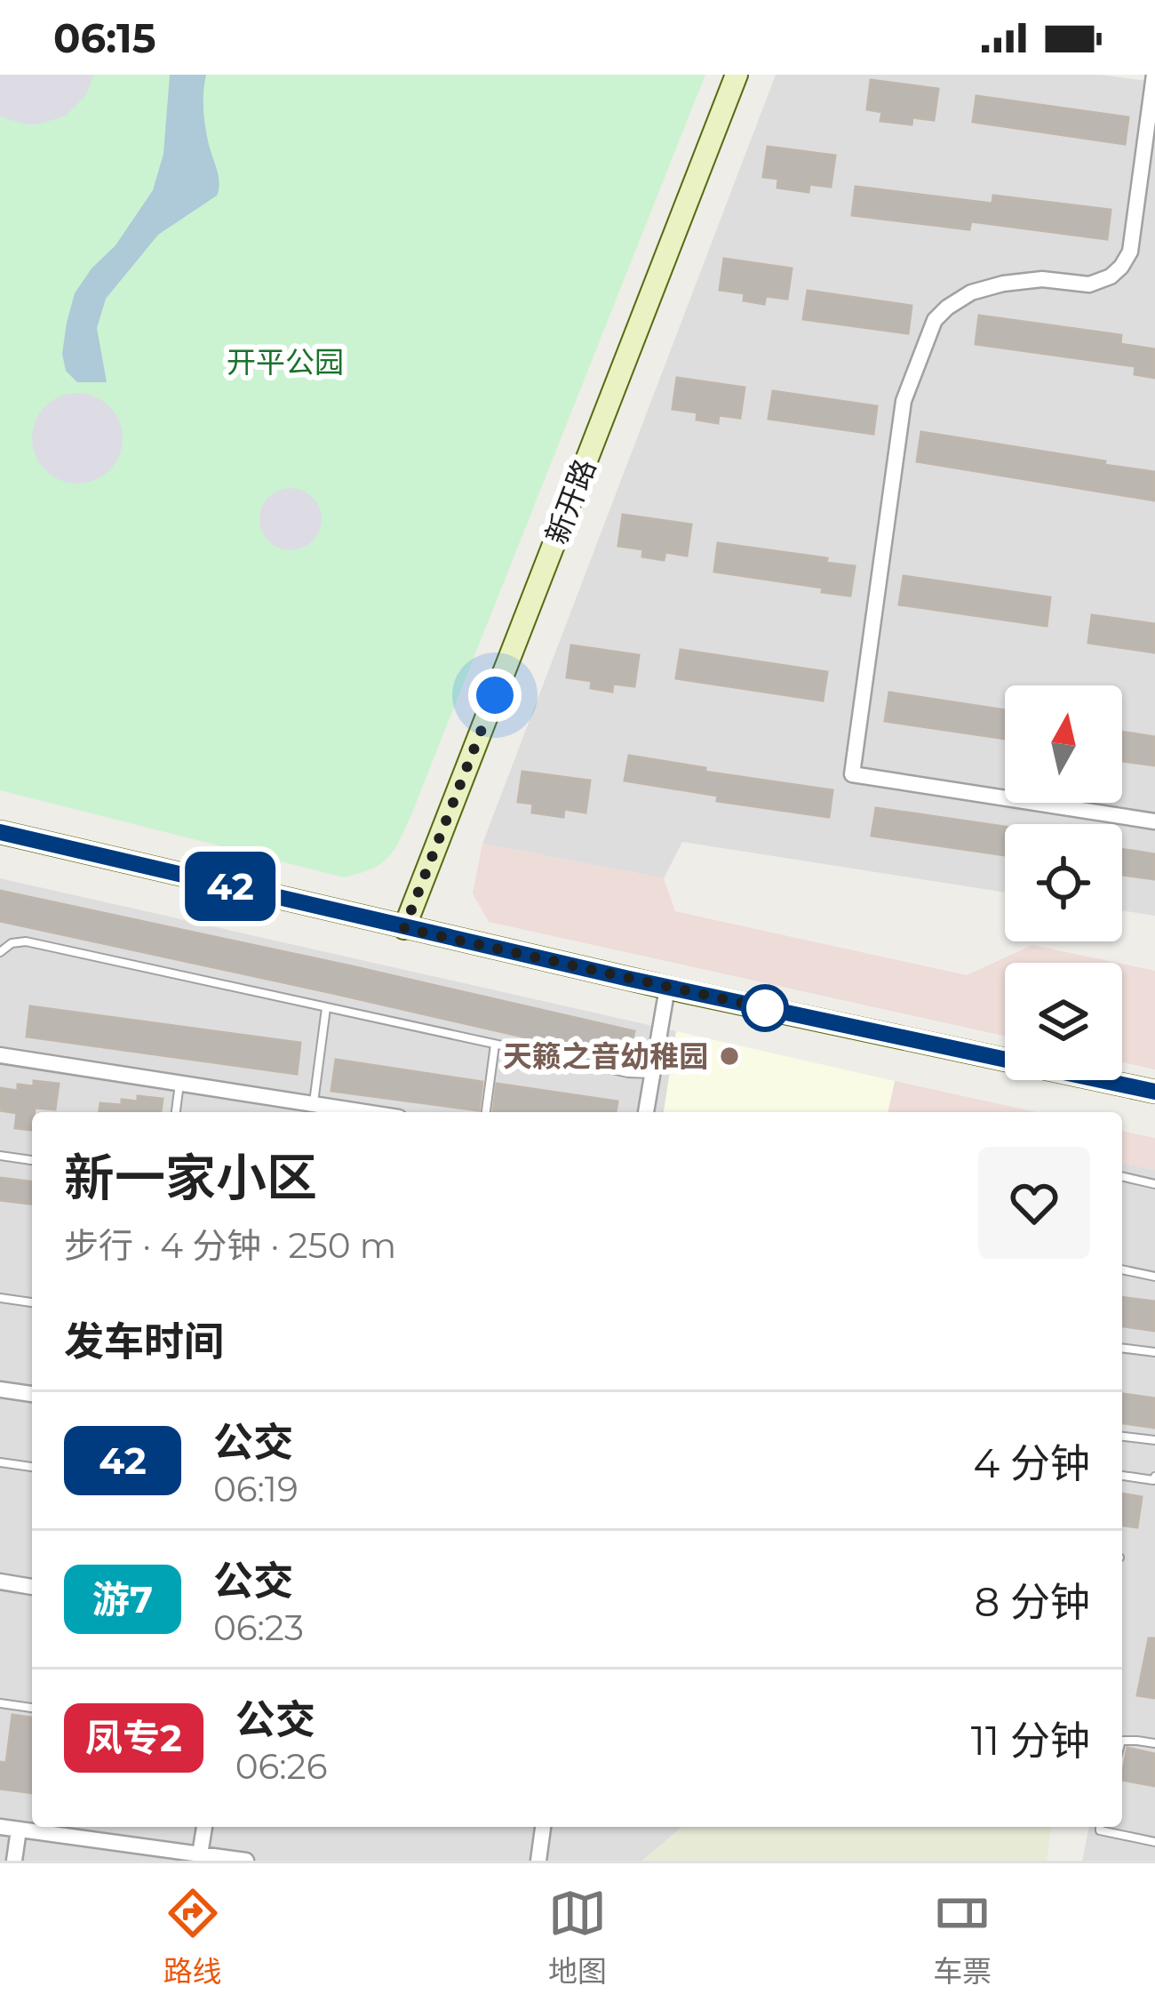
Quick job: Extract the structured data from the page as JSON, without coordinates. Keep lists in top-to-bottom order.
{
  "streets": {
    "main road": ["新开路"]
  },
  "parks": ["开平公园"],
  "places": ["天籁之音幼稚园"],
  "lines": ["bus line 42"],
  "north": "top",
  "page": {
    "status": "06:15",
    "on_map": "42",
    "heading": [
      ["新一家小区", "步行 · 4 分钟 · 250 m"],
      "发车时间"
    ],
    "list": [
      {
        "mark": "42",
        "name": "公交",
        "note": "06:19",
        "value": "4 分钟"
      },
      {
        "mark": "游7",
        "name": "公交",
        "note": "06:23",
        "value": "8 分钟"
      },
      {
        "mark": "凤专2",
        "name": "公交",
        "note": "06:26",
        "value": "11 分钟"
      }
    ],
    "tabs": ["路线", "地图", "车票"]
  }
}
